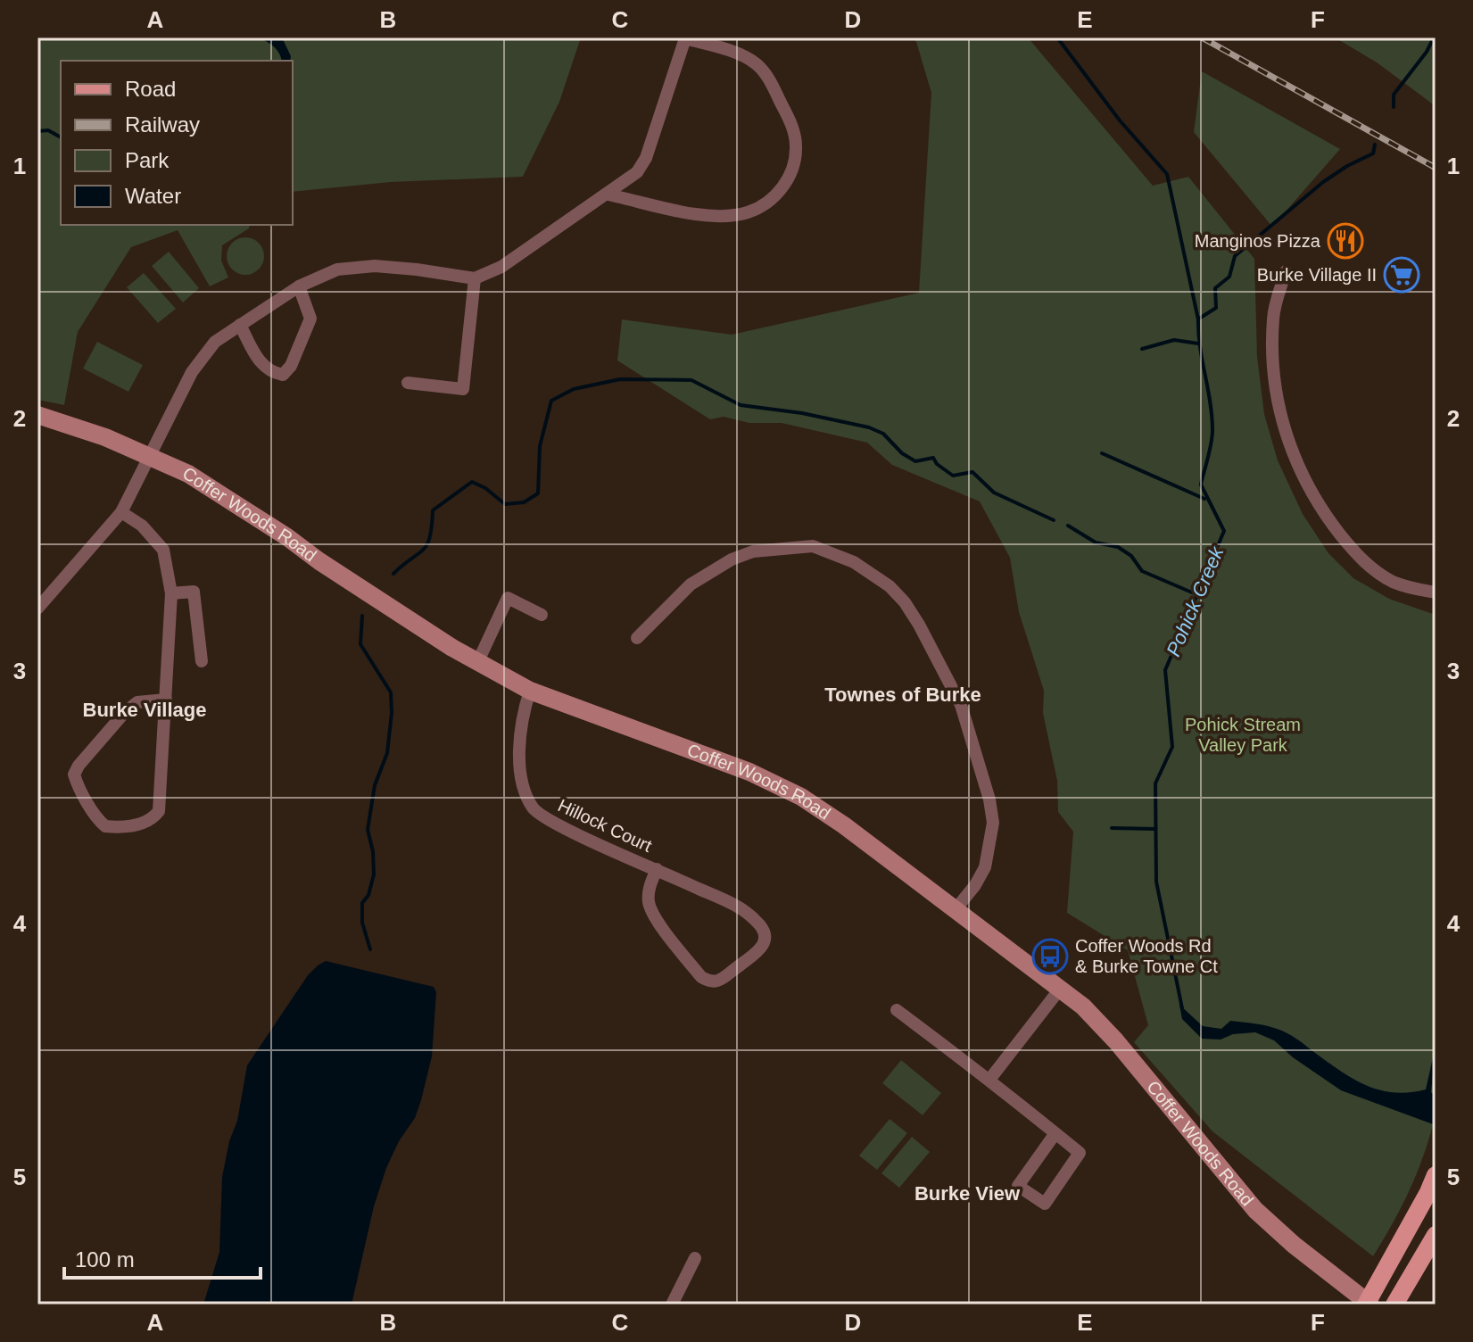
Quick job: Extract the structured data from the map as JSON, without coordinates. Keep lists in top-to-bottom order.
{
  "streets": {
    "street": ["Coffer Woods Road", "Hillock Court"]
  },
  "crossings": [
    ["Coffer Woods Road", "Hillock Court"]
  ],
  "districts": ["Townes of Burke", "Burke Village", "Burke View"],
  "water": ["Pohick Creek"],
  "parks": ["Pohick Stream Valley Park"],
  "places": {
    "restaurant": ["Manginos Pizza"],
    "supermarket": ["Burke Village II"],
    "bus stop": ["Coffer Woods Rd & Burke Towne Ct"]
  },
  "legend": [
    "Road",
    "Railway",
    "Park",
    "Water"
  ],
  "scale_bar": "100 m",
  "grid": {
    "columns": [
      "A",
      "B",
      "C",
      "D",
      "E",
      "F"
    ],
    "rows": [
      "1",
      "2",
      "3",
      "4",
      "5"
    ]
  }
}
